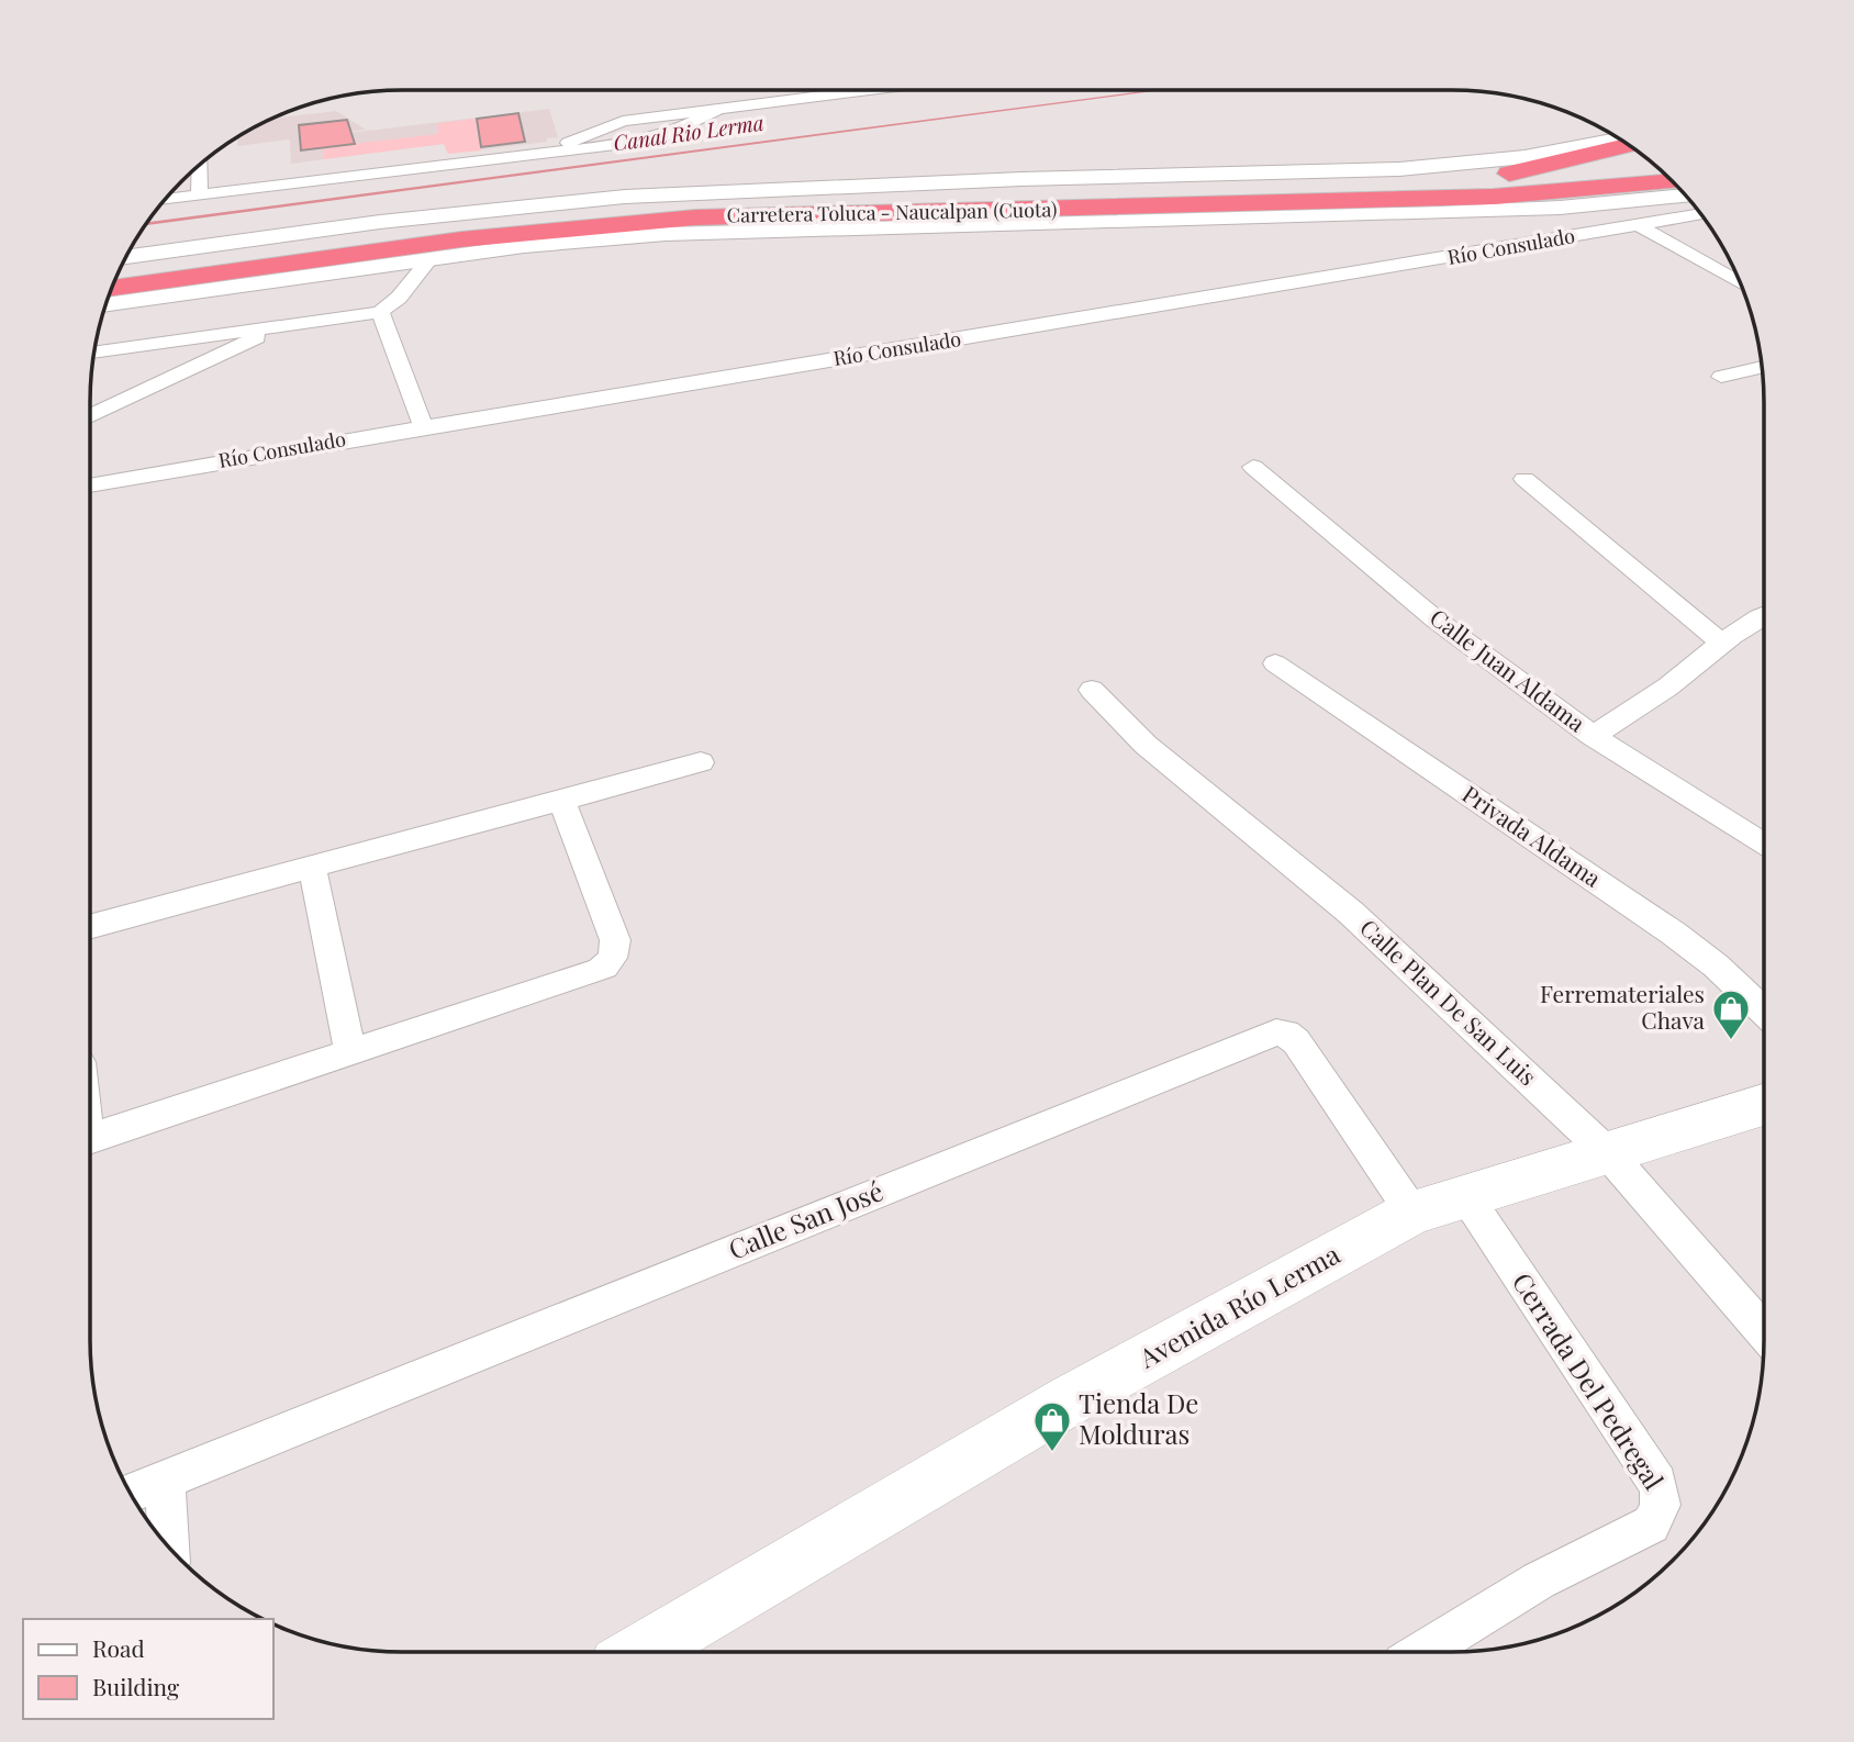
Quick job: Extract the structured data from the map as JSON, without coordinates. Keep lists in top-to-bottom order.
{
  "streets": {
    "highway": ["Carretera Toluca - Naucalpan (Cuota)"],
    "main road": ["Avenida Río Lerma"],
    "street": [
      "Río Consulado",
      "Calle Juan Aldama",
      "Privada Aldama",
      "Calle Plan De San Luis",
      "Calle San José",
      "Cerrada Del Pedregal"
    ]
  },
  "crossings": [
    ["Calle Plan De San Luis", "Avenida Río Lerma"],
    ["Calle San José", "Avenida Río Lerma"],
    ["Avenida Río Lerma", "Cerrada Del Pedregal"]
  ],
  "water": ["Canal Rio Lerma"],
  "places": {
    "shop": ["Ferremateriales Chava", "Tienda De Molduras"]
  },
  "legend": ["Road", "Building"]
}
